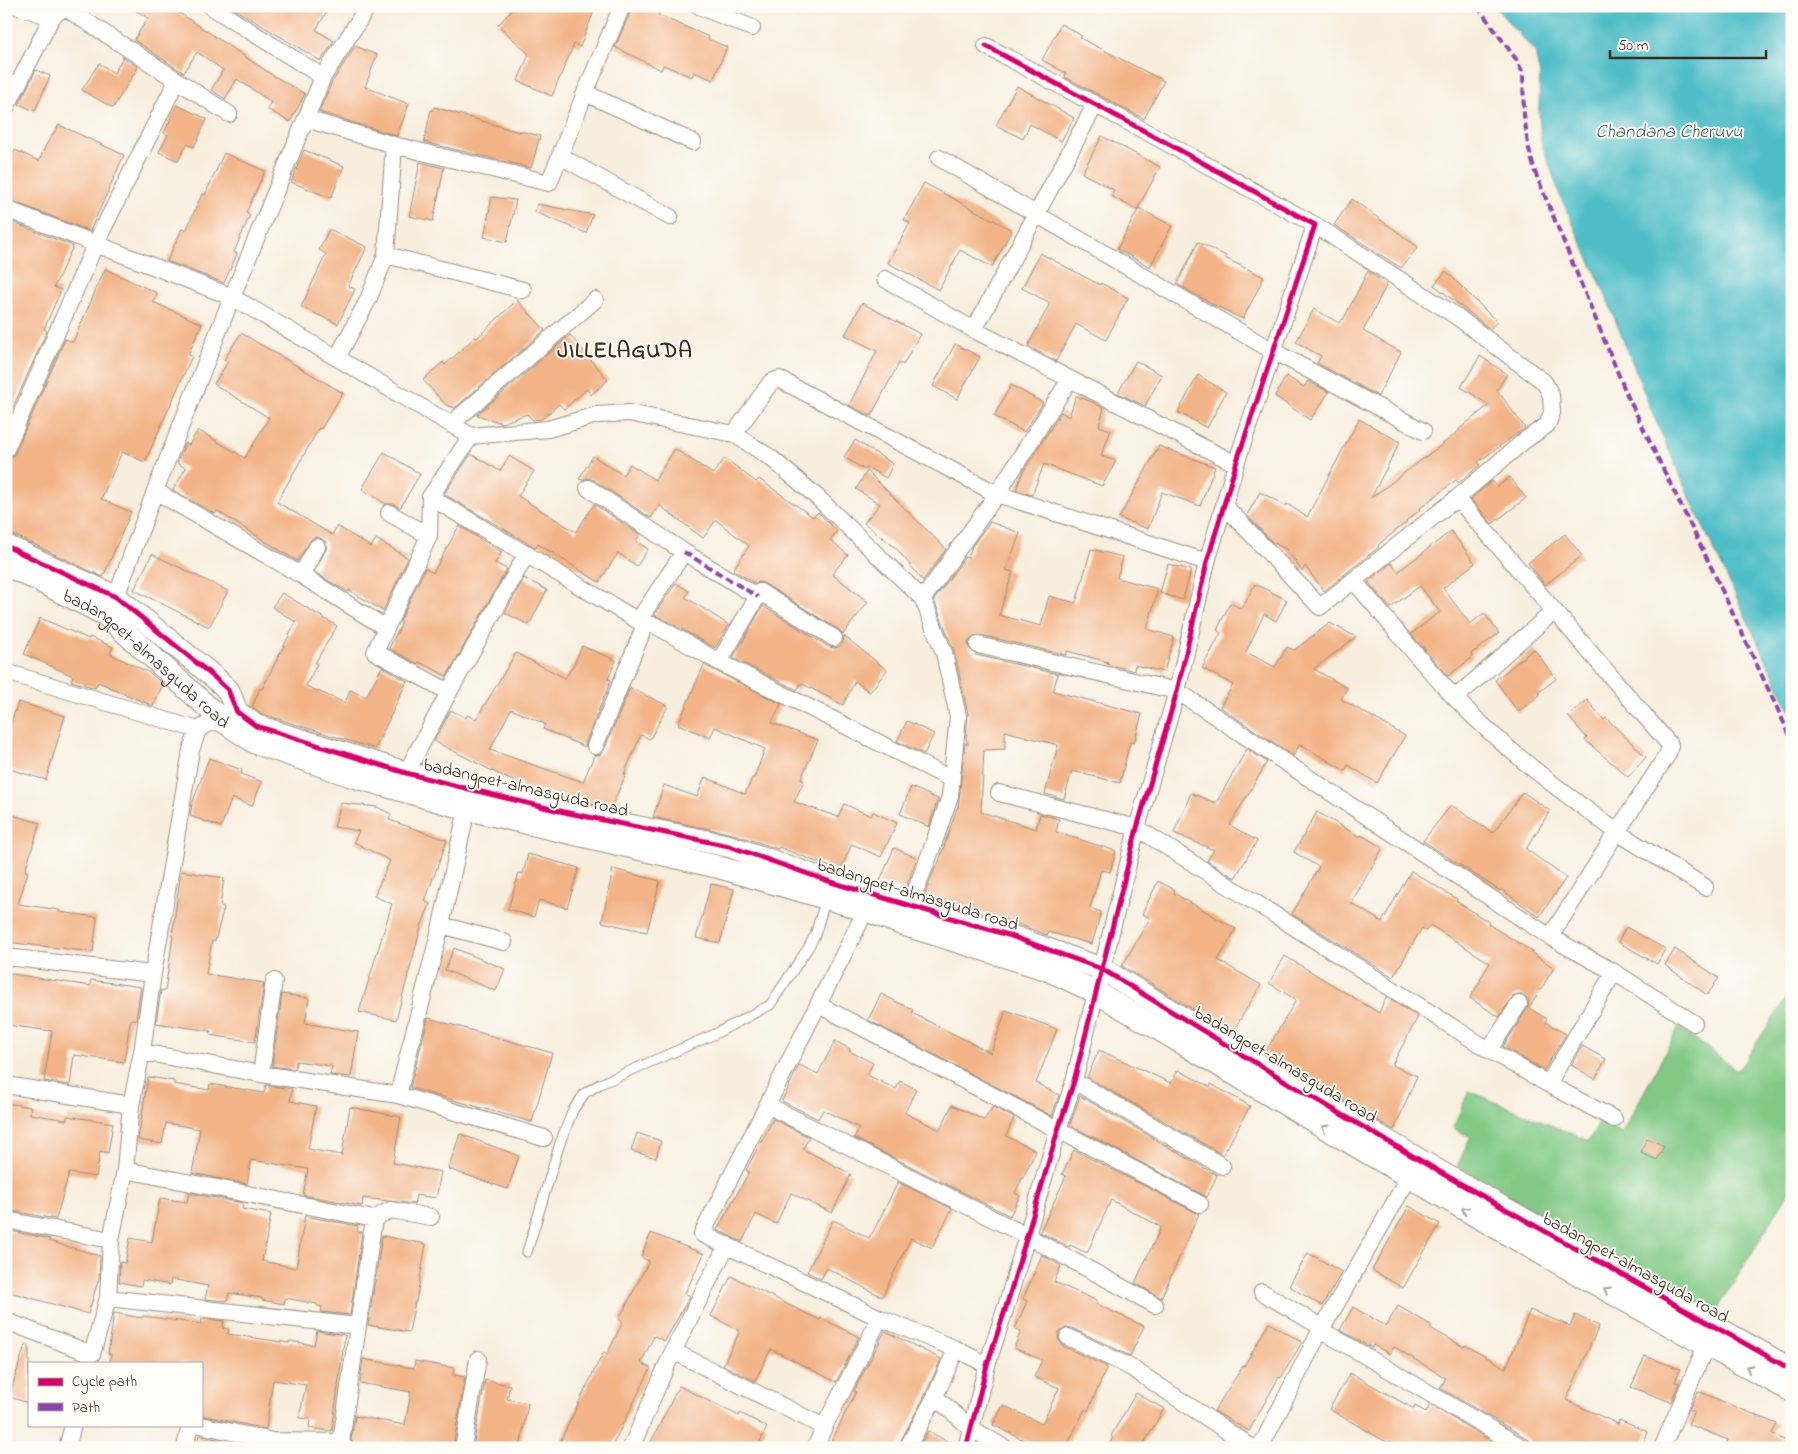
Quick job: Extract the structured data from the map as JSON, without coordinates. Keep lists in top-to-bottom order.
{
  "streets": {
    "street": ["badangpet-almasguda road"]
  },
  "districts": ["JILLELAGUDA"],
  "water": ["Chandana Cheruvu"],
  "legend": ["Cycle path", "Path"],
  "scale_bar": "50 m"
}
